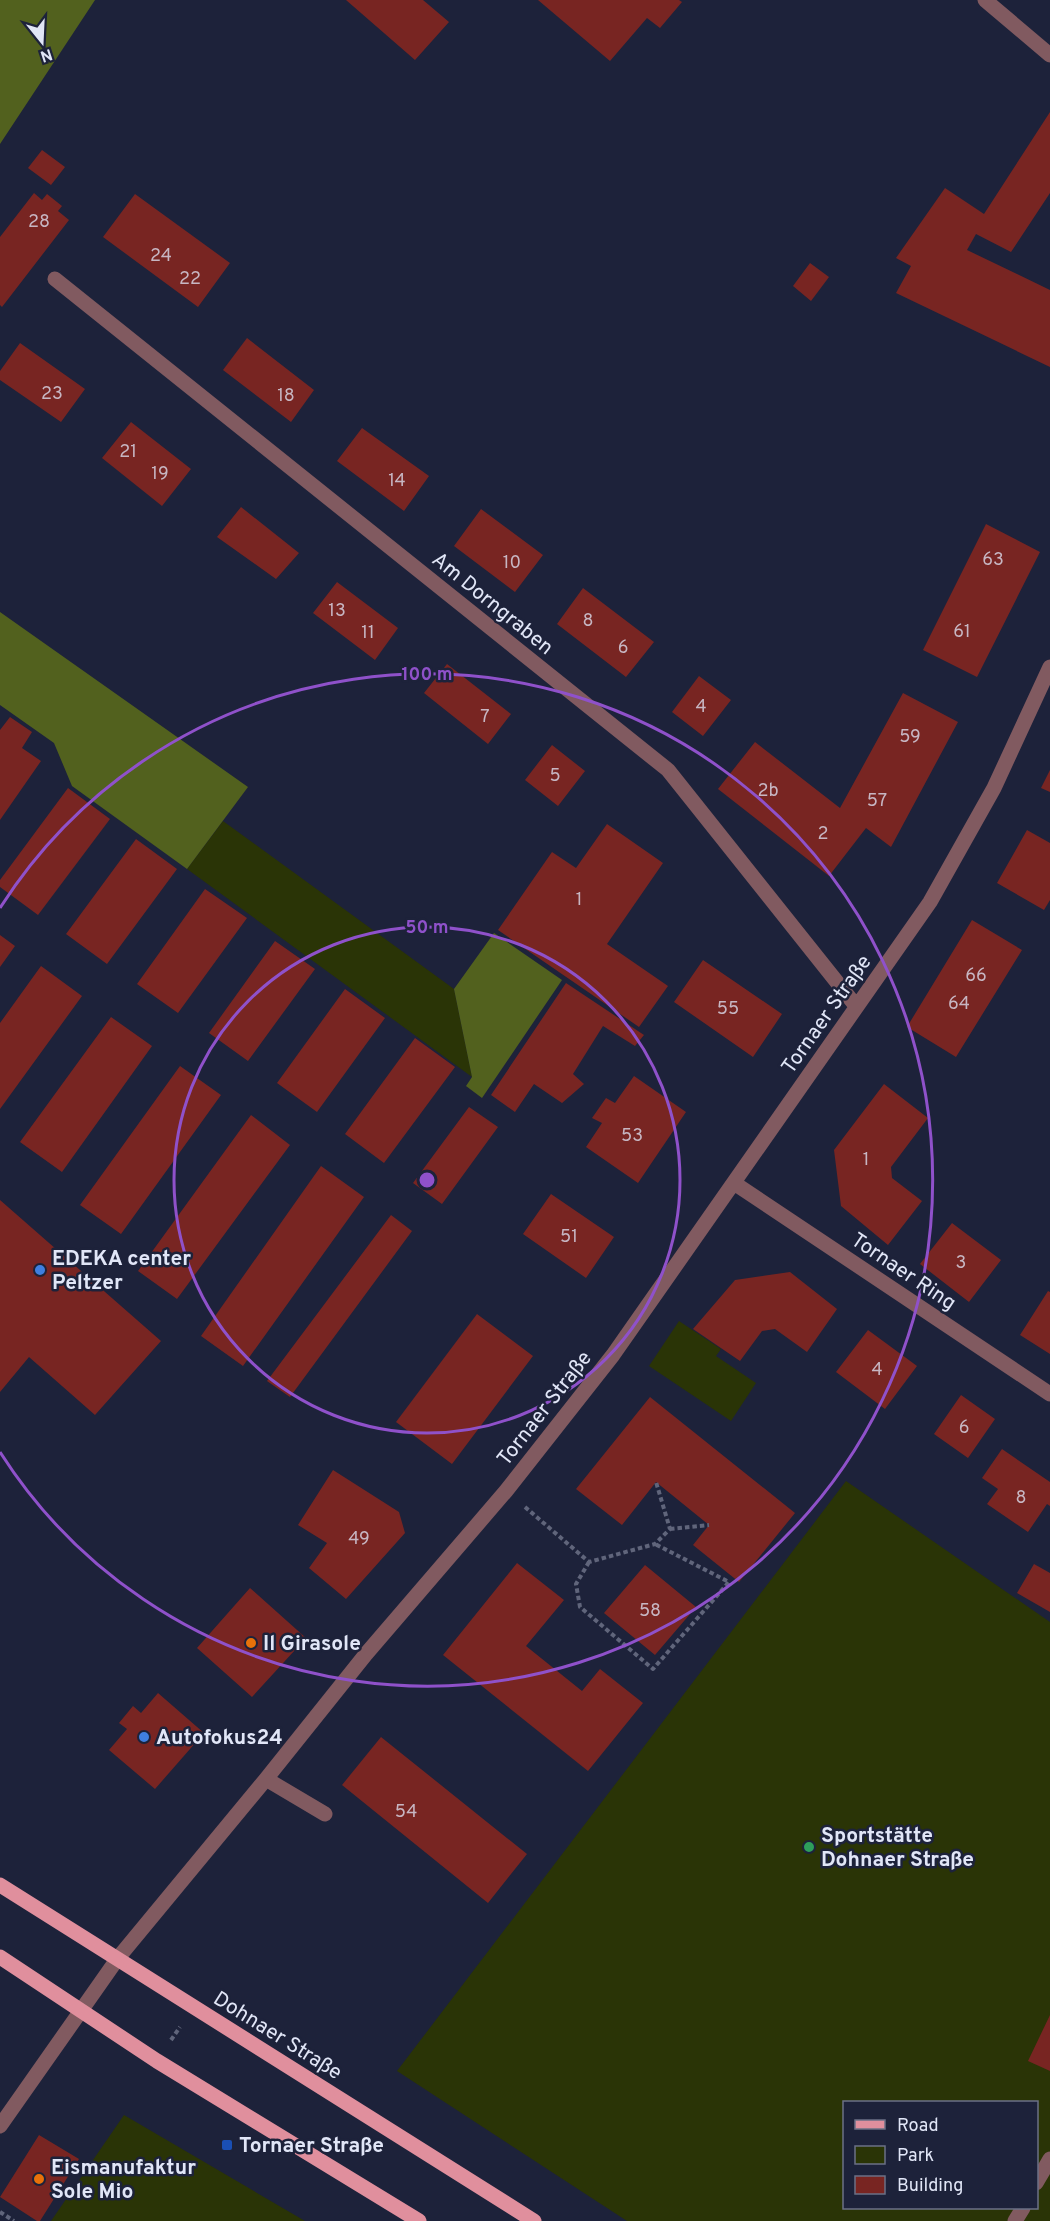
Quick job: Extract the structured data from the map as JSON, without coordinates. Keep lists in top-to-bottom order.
{
  "streets": {
    "main road": ["Dohnaer Straße"],
    "street": ["Am Dorngraben", "Tornaer Straße", "Tornaer Ring"]
  },
  "crossings": [
    ["Am Dorngraben", "Tornaer Straße"],
    ["Tornaer Straße", "Tornaer Ring"],
    ["Tornaer Straße", "Dohnaer Straße"]
  ],
  "places": {
    "other": [
      "EDEKA center Peltzer",
      "Il Girasole",
      "Autofokus24",
      "Sportstätte Dohnaer Straße",
      "Eismanufaktur Sole Mio"
    ],
    "transit": ["Tornaer Straße"]
  },
  "house_numbers": [
    "28",
    "24",
    "22",
    "23",
    "18",
    "21",
    "19",
    "14",
    "63",
    "10",
    "13",
    "8",
    "61",
    "11",
    "6",
    "4",
    "7",
    "59",
    "5",
    "2b",
    "57",
    "2",
    "1",
    "66",
    "64",
    "55",
    "53",
    "1",
    "51",
    "3",
    "4",
    "6",
    "8",
    "49",
    "58",
    "54"
  ],
  "legend": ["Road", "Park", "Building"],
  "north": "bottom",
  "rings": ["100 m", "50 m"]
}
